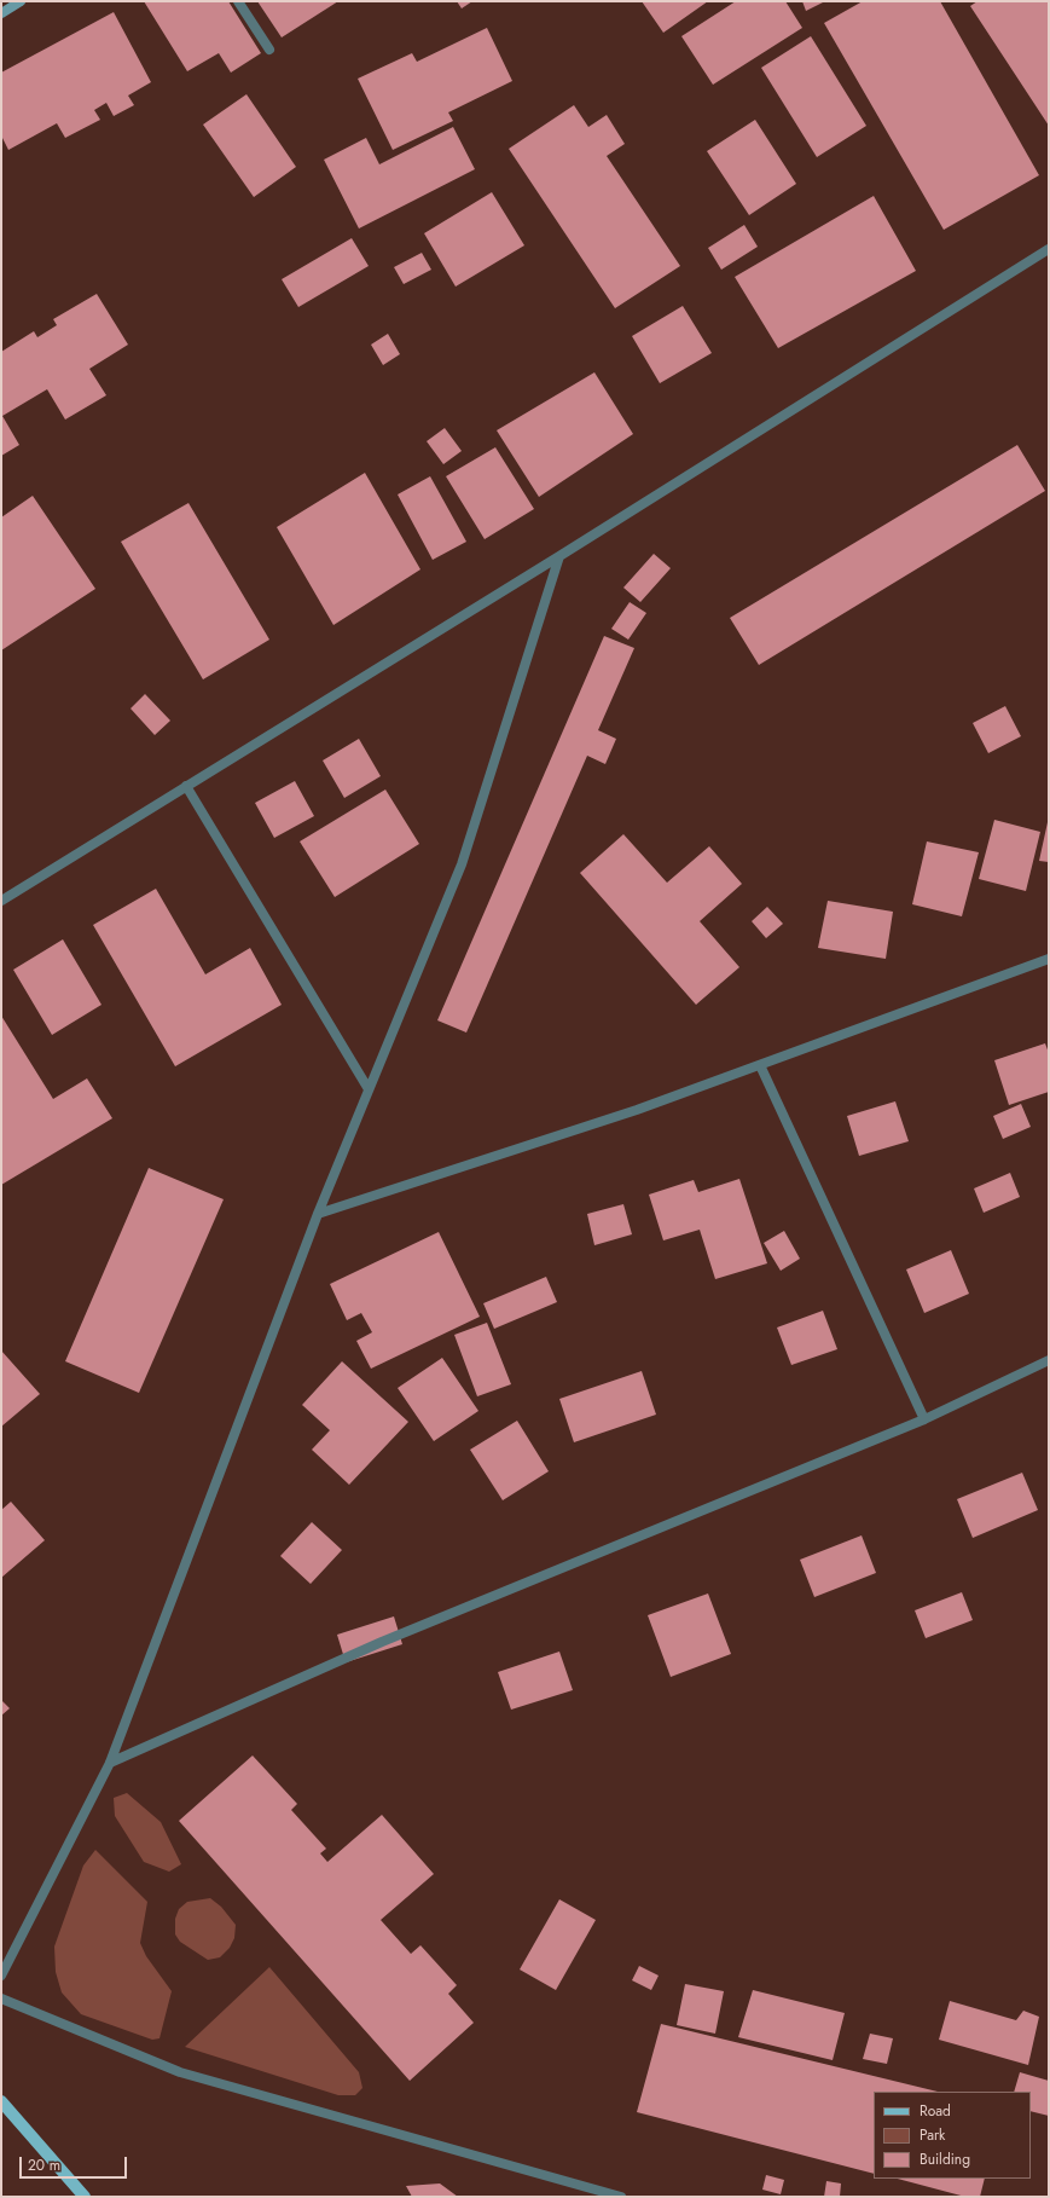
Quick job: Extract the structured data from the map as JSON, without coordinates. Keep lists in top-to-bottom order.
{
  "legend": ["Road", "Park", "Building"],
  "scale_bar": "20 m"
}
